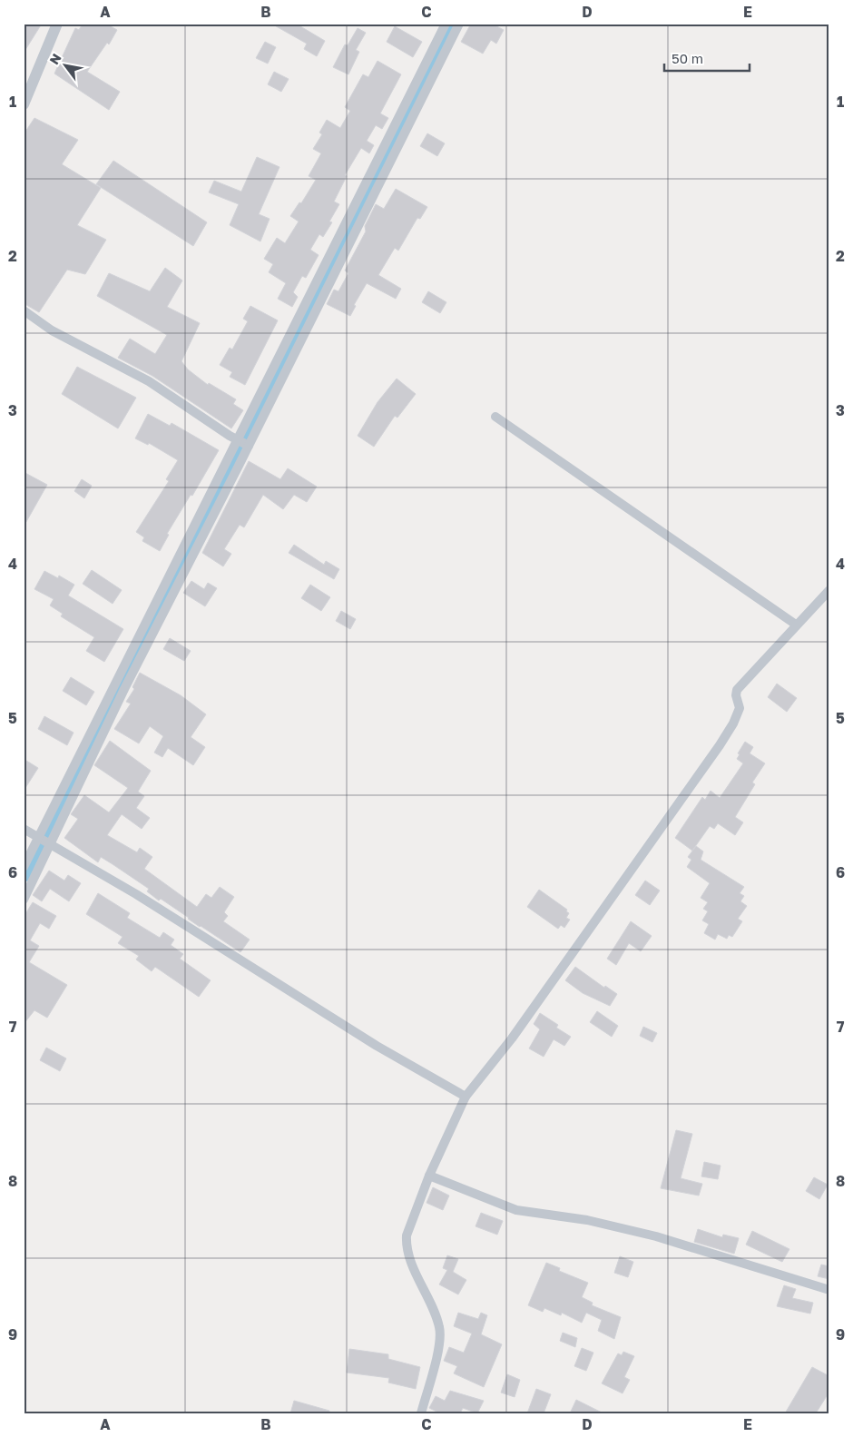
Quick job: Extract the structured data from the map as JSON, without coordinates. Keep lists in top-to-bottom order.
{
  "scale_bar": "50 m",
  "north": "top left",
  "grid": {
    "columns": [
      "A",
      "B",
      "C",
      "D",
      "E"
    ],
    "rows": [
      "1",
      "2",
      "3",
      "4",
      "5",
      "6",
      "7",
      "8",
      "9"
    ]
  }
}
